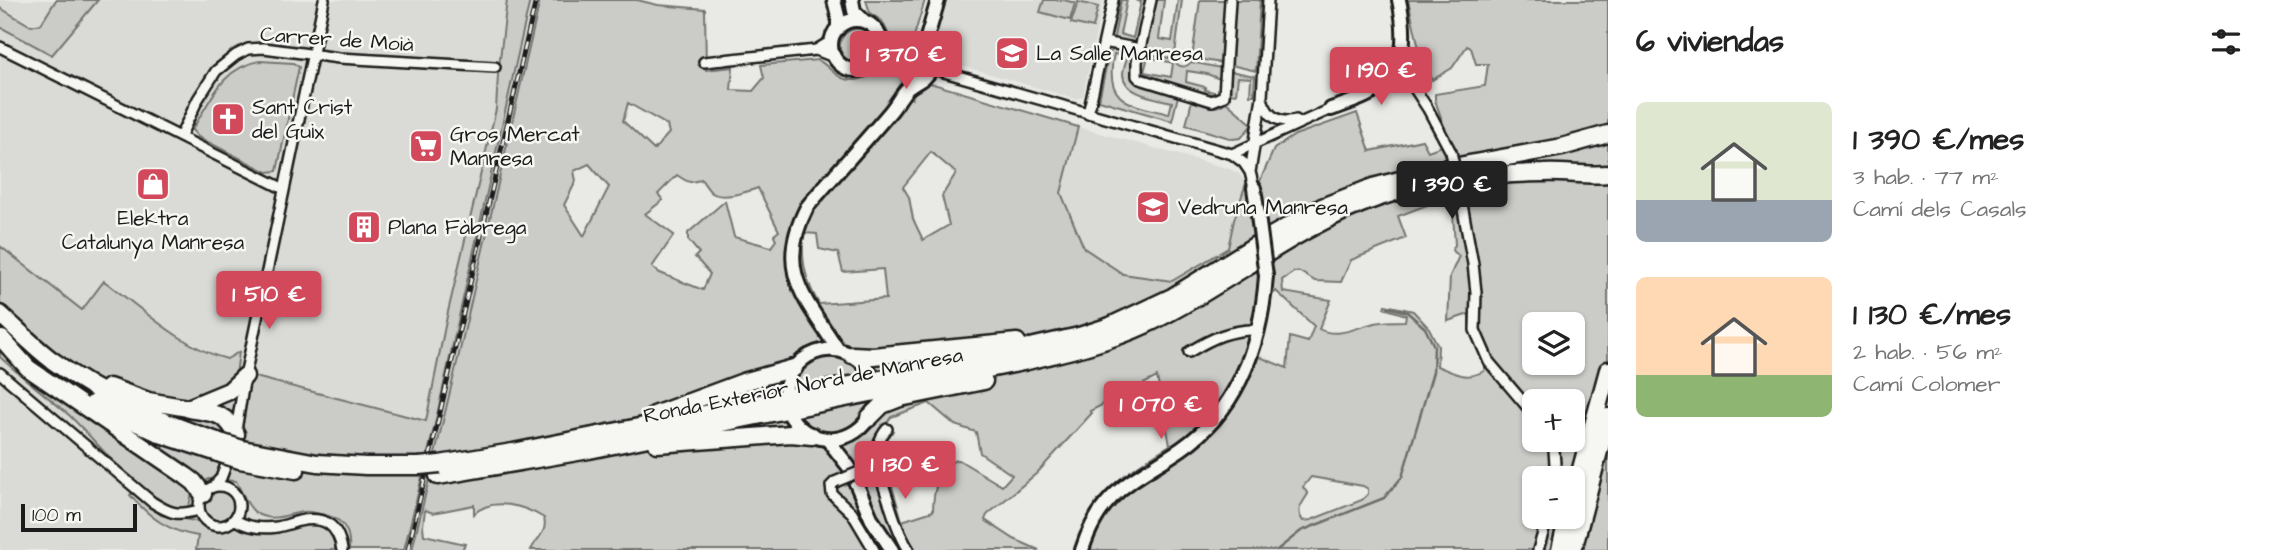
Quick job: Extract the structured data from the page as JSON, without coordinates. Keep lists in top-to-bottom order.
{
  "streets": {
    "highway": ["Ronda Exterior Nord de Manresa"],
    "street": ["Carrer de Moià"]
  },
  "places": {
    "school or university": ["La Salle Manresa", "Vedruna Manresa"],
    "church": ["Sant Crist del Guix"],
    "supermarket": ["Gros Mercat Manresa"],
    "shop": ["Elektra Catalunya Manresa"],
    "building": ["Plana Fàbrega"]
  },
  "scale_bar": "100 m",
  "page": {
    "heading": "6 viviendas",
    "price": [
      "1 370 €",
      "1 190 €",
      "1 390 €",
      "1 510 €",
      "1 070 €",
      "1 130 €"
    ],
    "list": [
      {
        "name": "1 390 €/mes",
        "note": "3 hab. · 77 m² · Camí dels Casals"
      },
      {
        "name": "1 130 €/mes",
        "note": "2 hab. · 56 m² · Camí Colomer"
      }
    ],
    "map_buttons": ["+", "−"],
    "scale": "100 m"
  }
}
